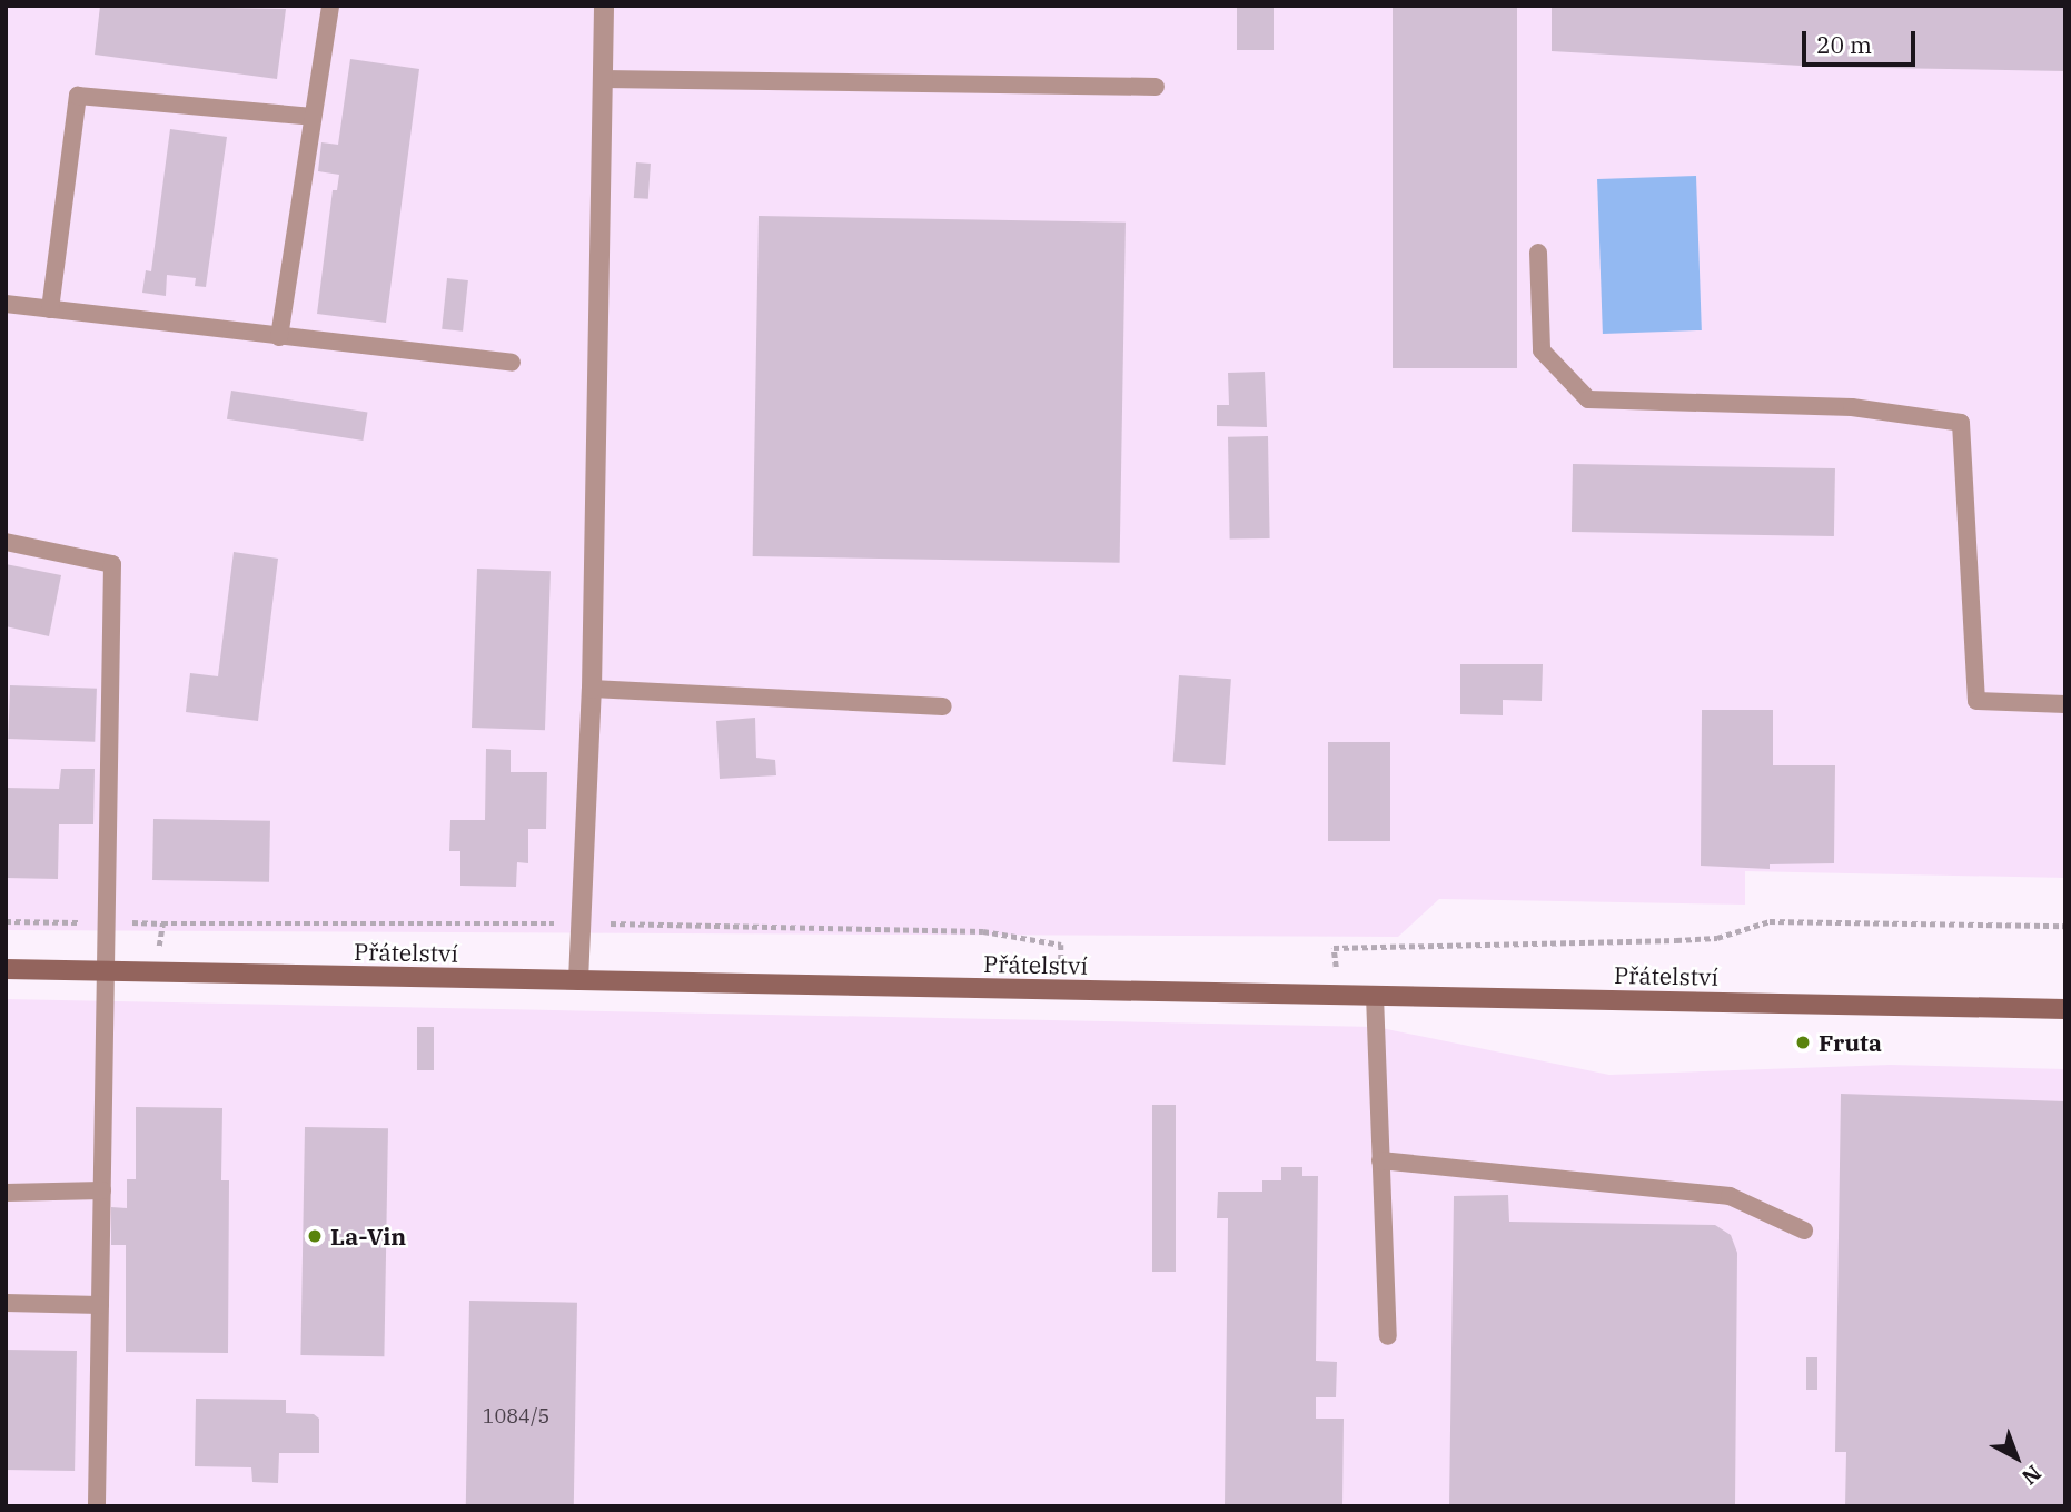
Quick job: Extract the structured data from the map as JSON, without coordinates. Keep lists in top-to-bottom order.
{
  "streets": {
    "main road": ["Přátelství"]
  },
  "places": ["Fruta", "La-Vin"],
  "house_numbers": ["1084/5"],
  "scale_bar": "20 m",
  "north": "bottom right"
}
